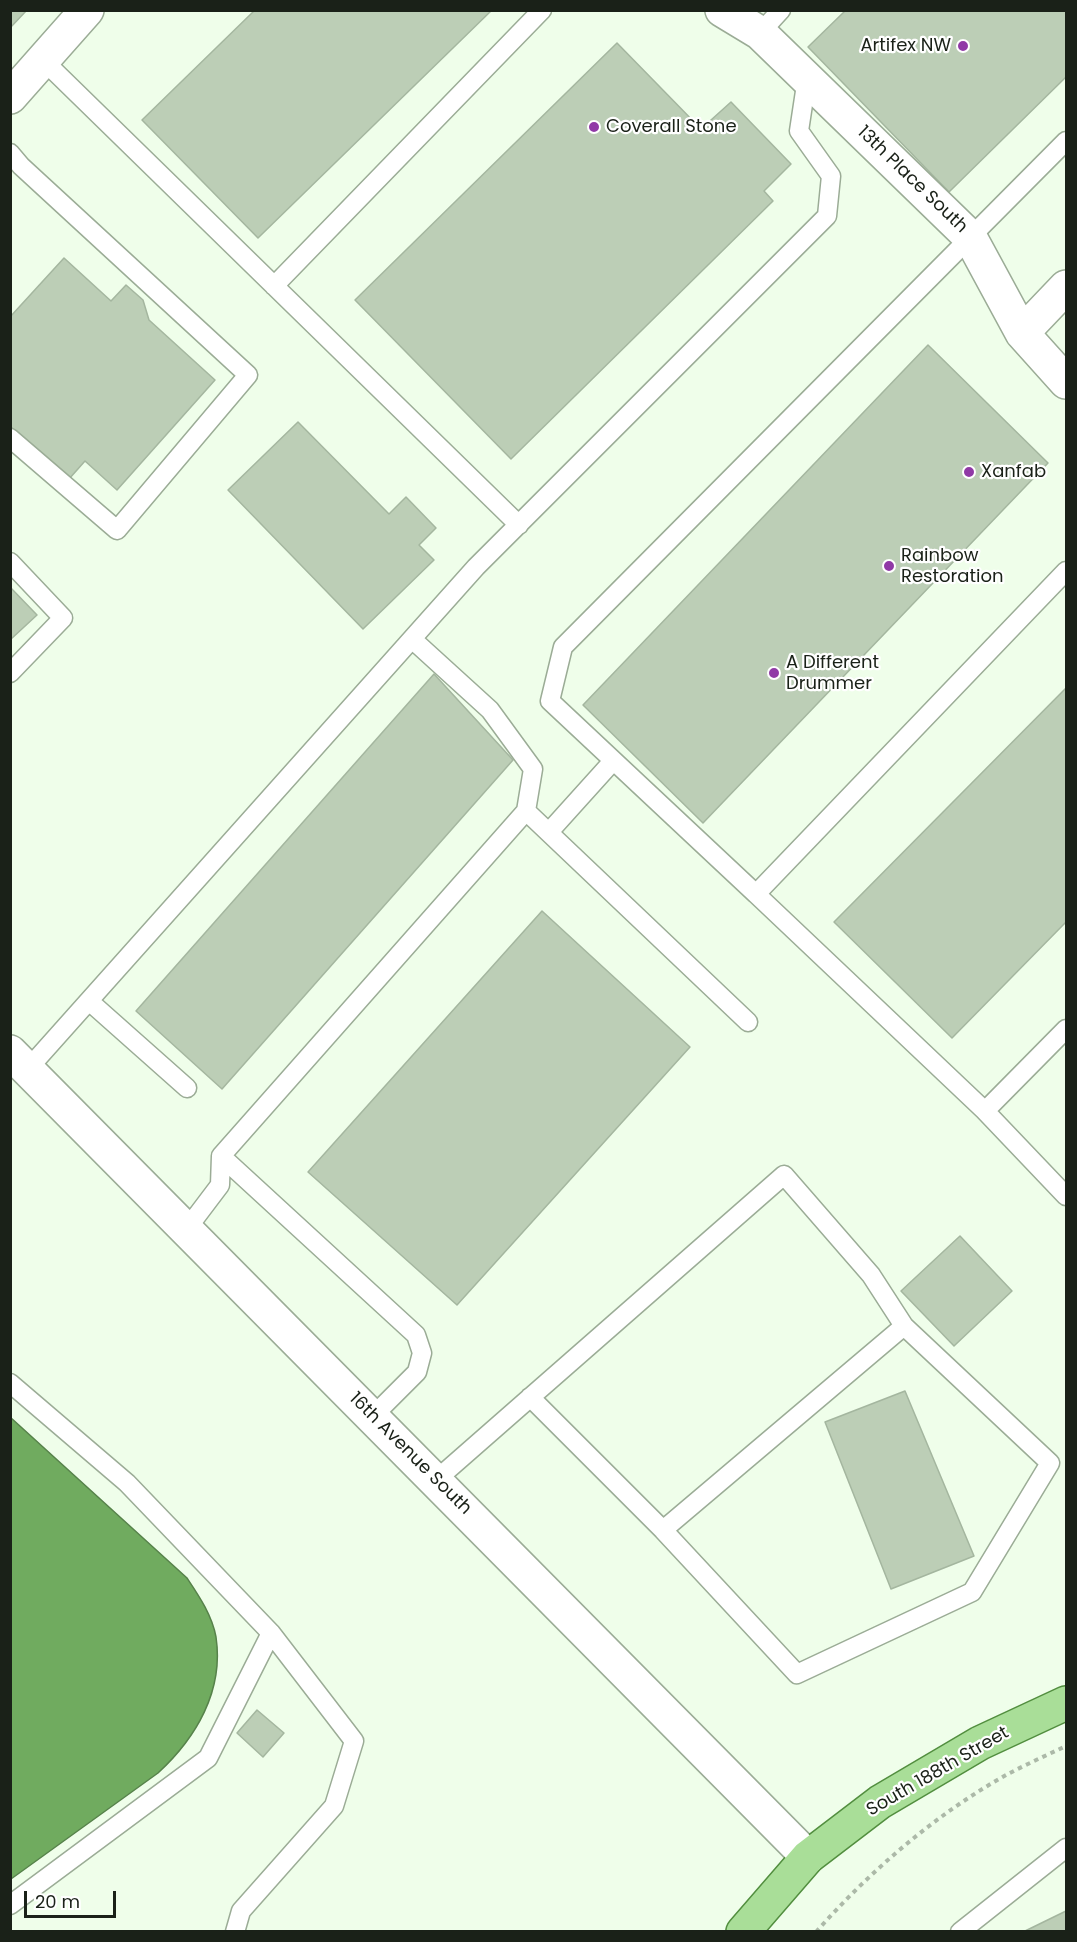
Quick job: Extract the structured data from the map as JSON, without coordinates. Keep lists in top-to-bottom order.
{
  "streets": {
    "main road": ["South 188th Street"],
    "street": ["13th Place South", "16th Avenue South"]
  },
  "crossings": [
    ["16th Avenue South", "South 188th Street"]
  ],
  "places": [
    "Artifex NW",
    "Coverall Stone",
    "Xanfab",
    "Rainbow Restoration",
    "A Different Drummer"
  ],
  "scale_bar": "20 m"
}
